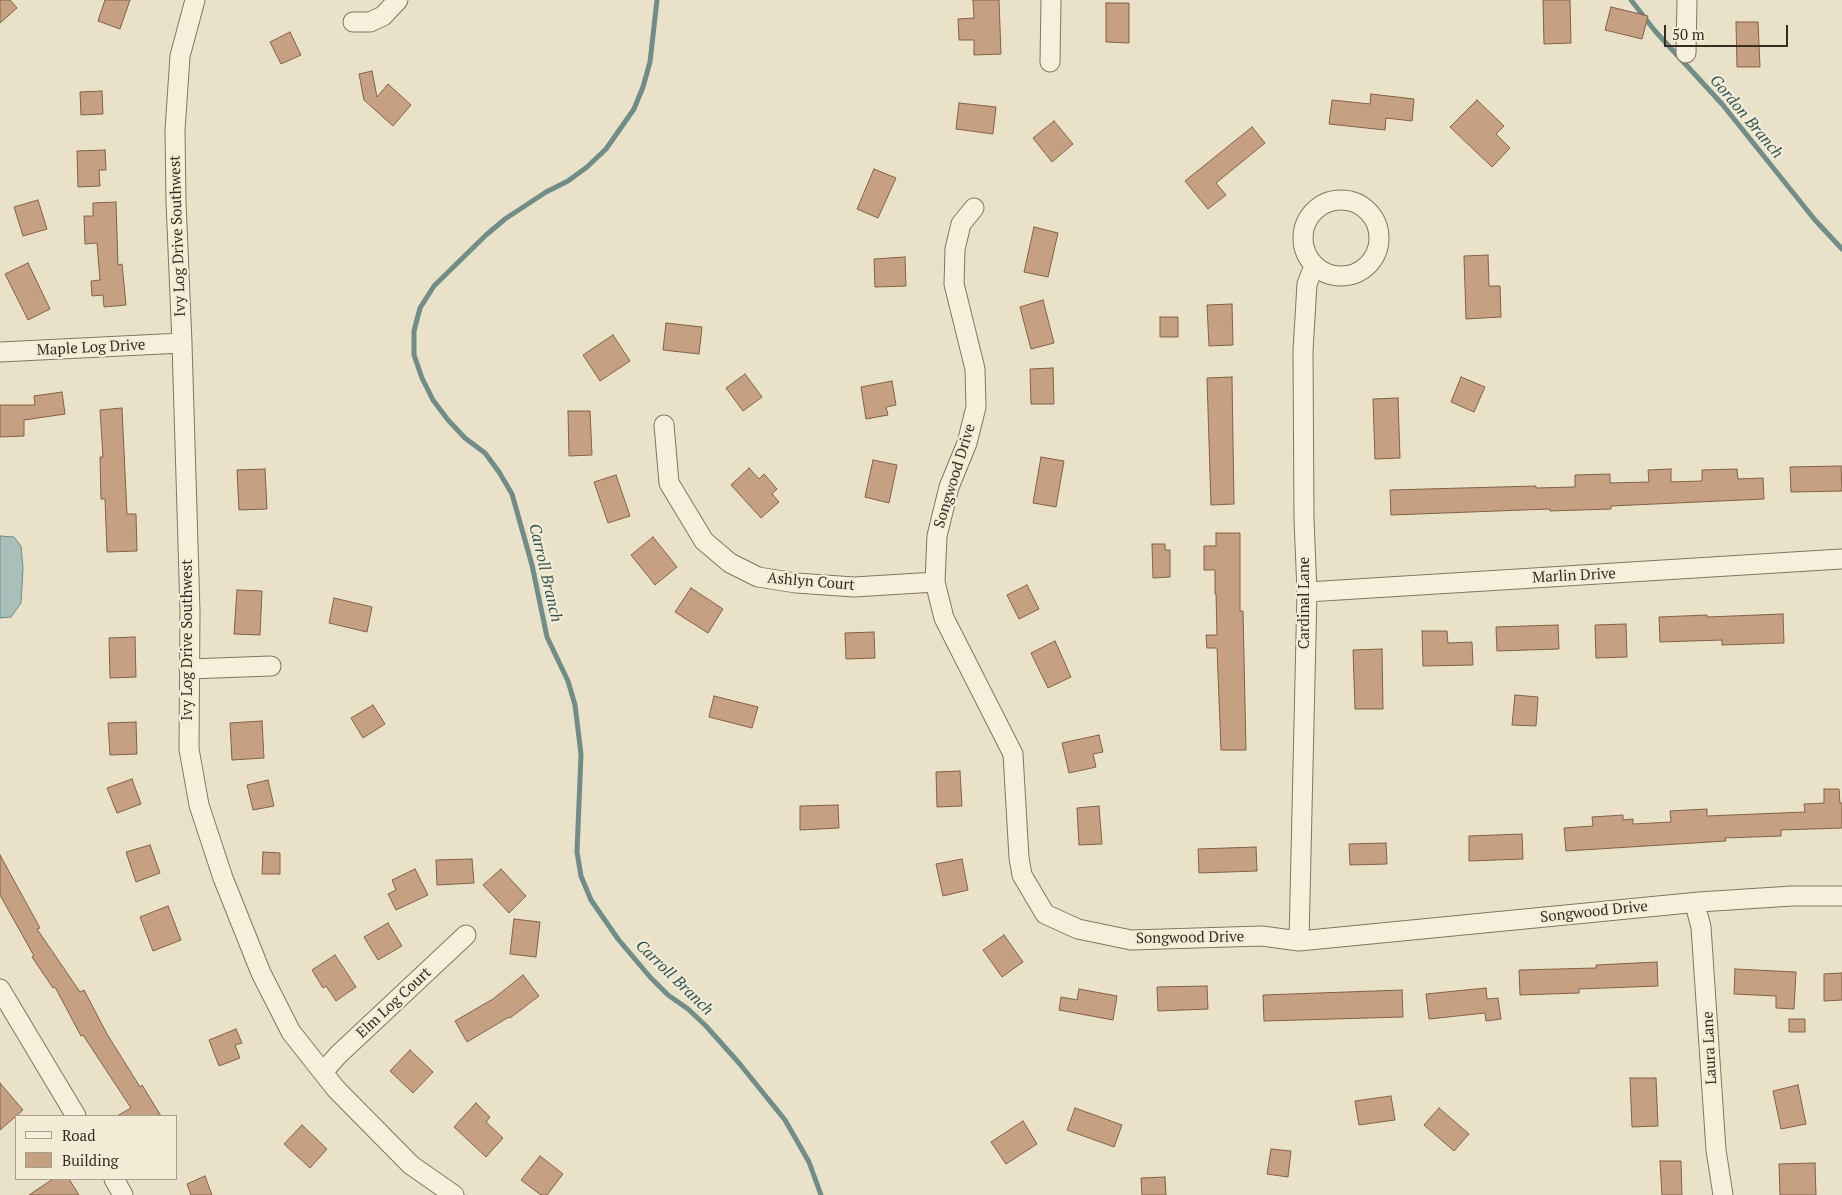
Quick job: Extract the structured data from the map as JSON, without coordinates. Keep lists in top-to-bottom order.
{
  "streets": {
    "street": [
      "Ivy Log Drive Southwest",
      "Maple Log Drive",
      "Songwood Drive",
      "Marlin Drive",
      "Ashlyn Court",
      "Cardinal Lane",
      "Elm Log Court",
      "Laura Lane"
    ]
  },
  "crossings": [
    ["Ivy Log Drive Southwest", "Maple Log Drive"],
    ["Ivy Log Drive Southwest", "Elm Log Court"],
    ["Songwood Drive", "Ashlyn Court"],
    ["Songwood Drive", "Cardinal Lane"],
    ["Songwood Drive", "Laura Lane"],
    ["Marlin Drive", "Cardinal Lane"]
  ],
  "water": ["Gordon Branch", "Carroll Branch"],
  "legend": ["Road", "Building"],
  "scale_bar": "50 m"
}
